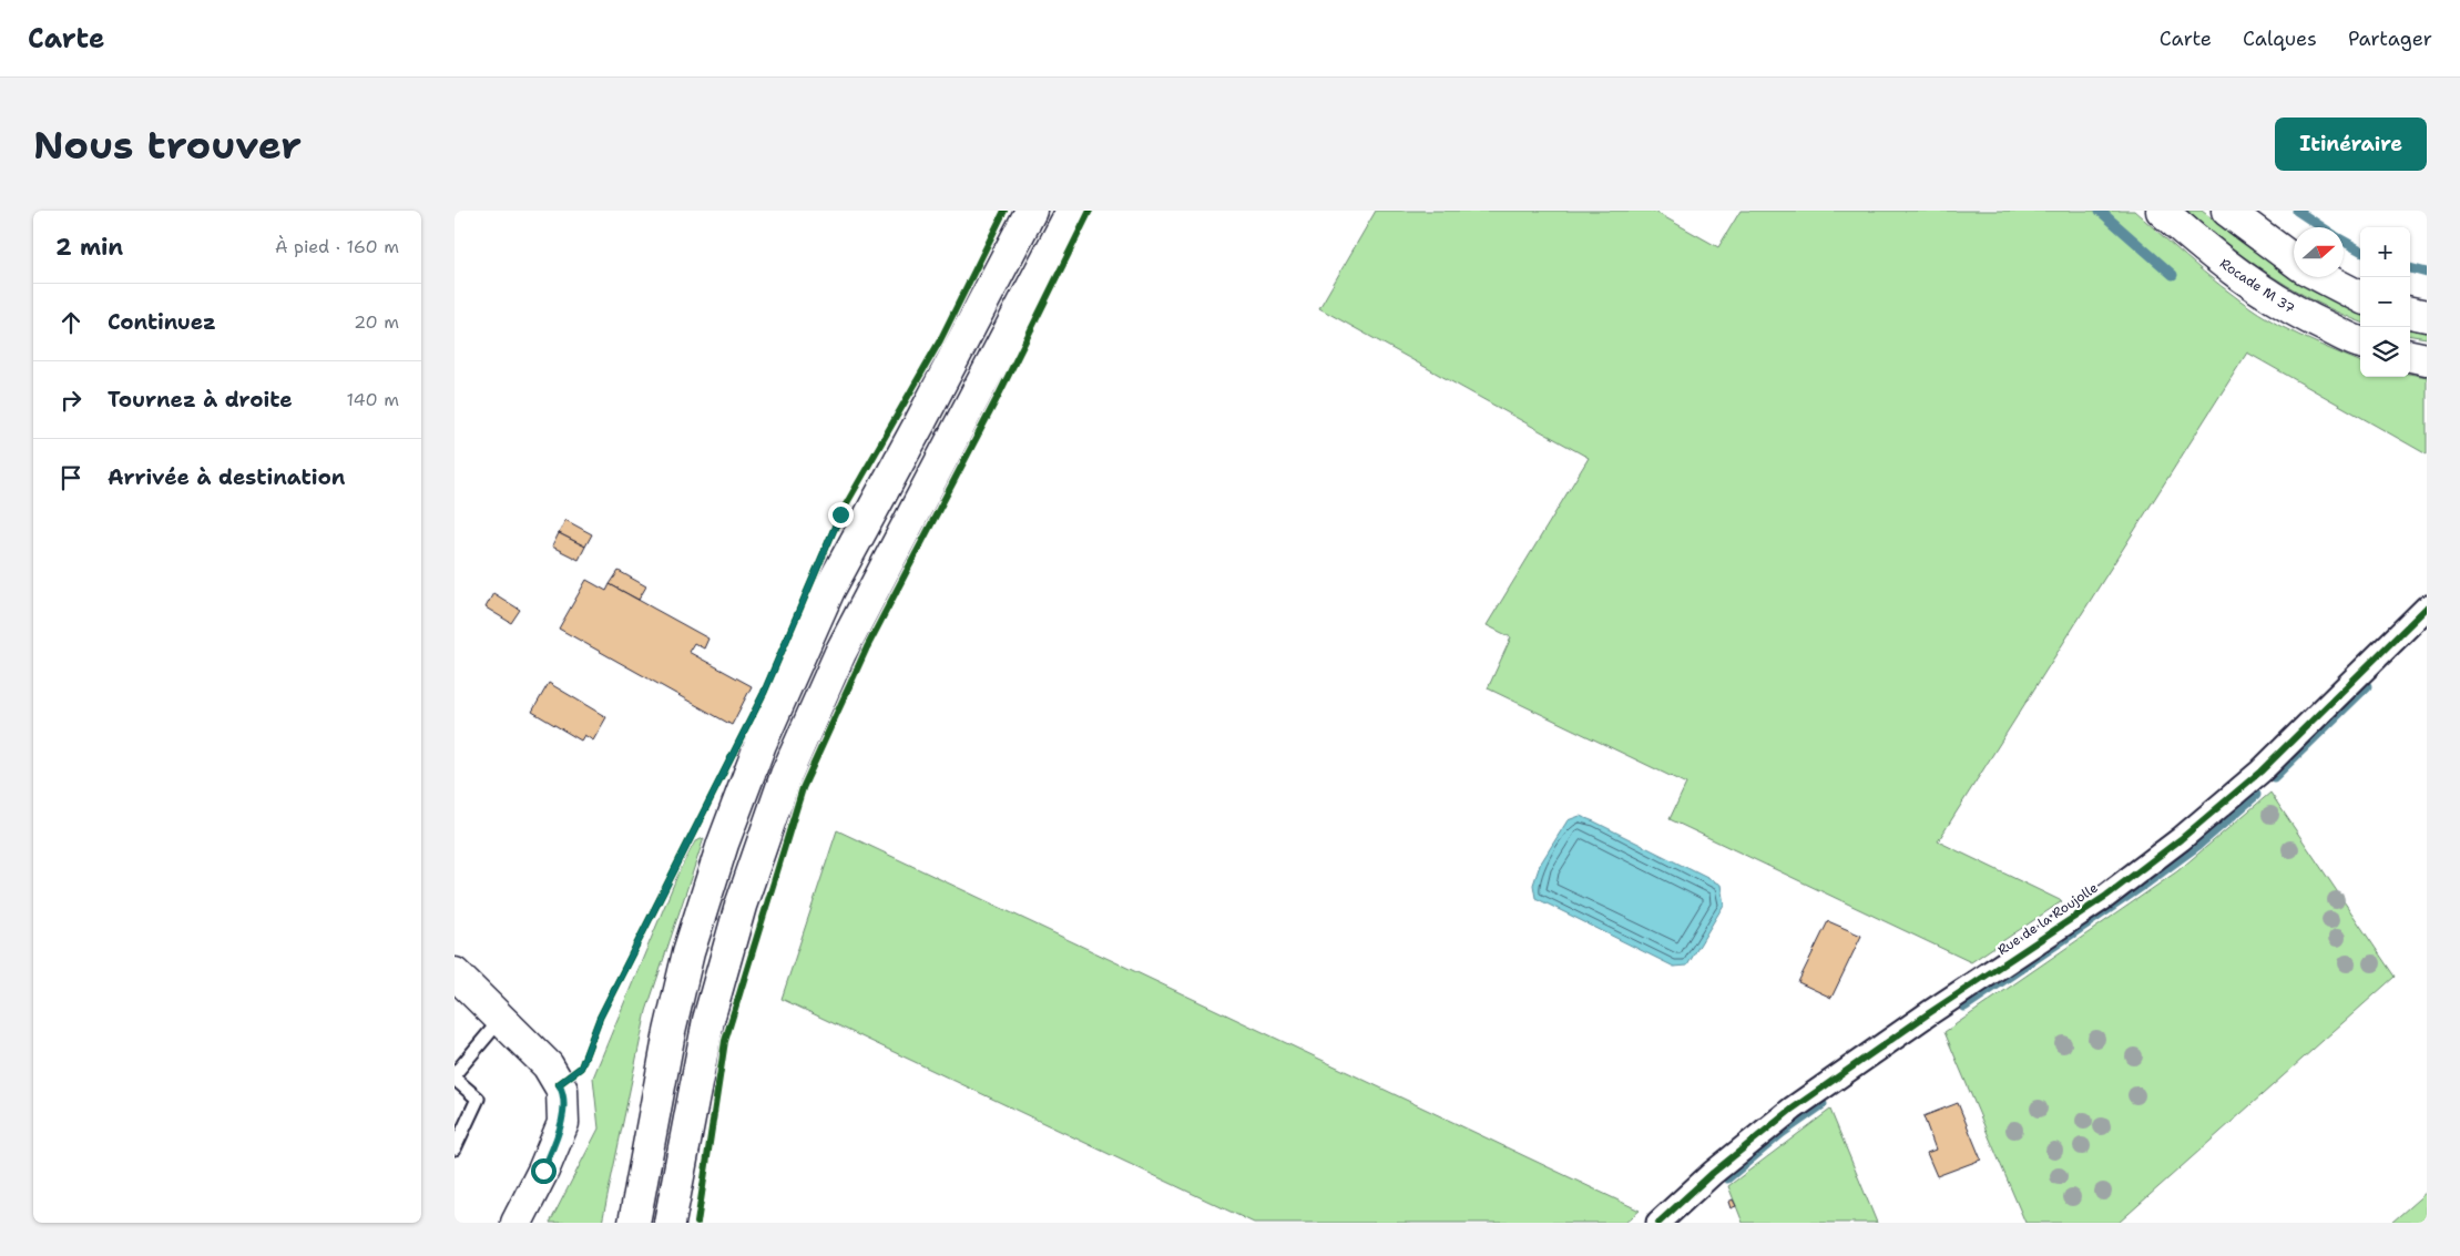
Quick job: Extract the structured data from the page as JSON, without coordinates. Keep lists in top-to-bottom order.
{
  "streets": {
    "main road": ["Rocade M 37"],
    "street": ["Rue de la Roujolle"]
  },
  "north": "right",
  "page": {
    "header": "Carte",
    "nav": ["Carte", "Calques", "Partager"],
    "buttons": "Itinéraire",
    "title": "Nous trouver",
    "heading": ["2 min", "À pied · 160 m"],
    "map_buttons": ["+", "−"],
    "list": [
      ["Continuez", "20 m"],
      ["Tournez à droite", "140 m"],
      "Arrivée à destination"
    ]
  }
}
